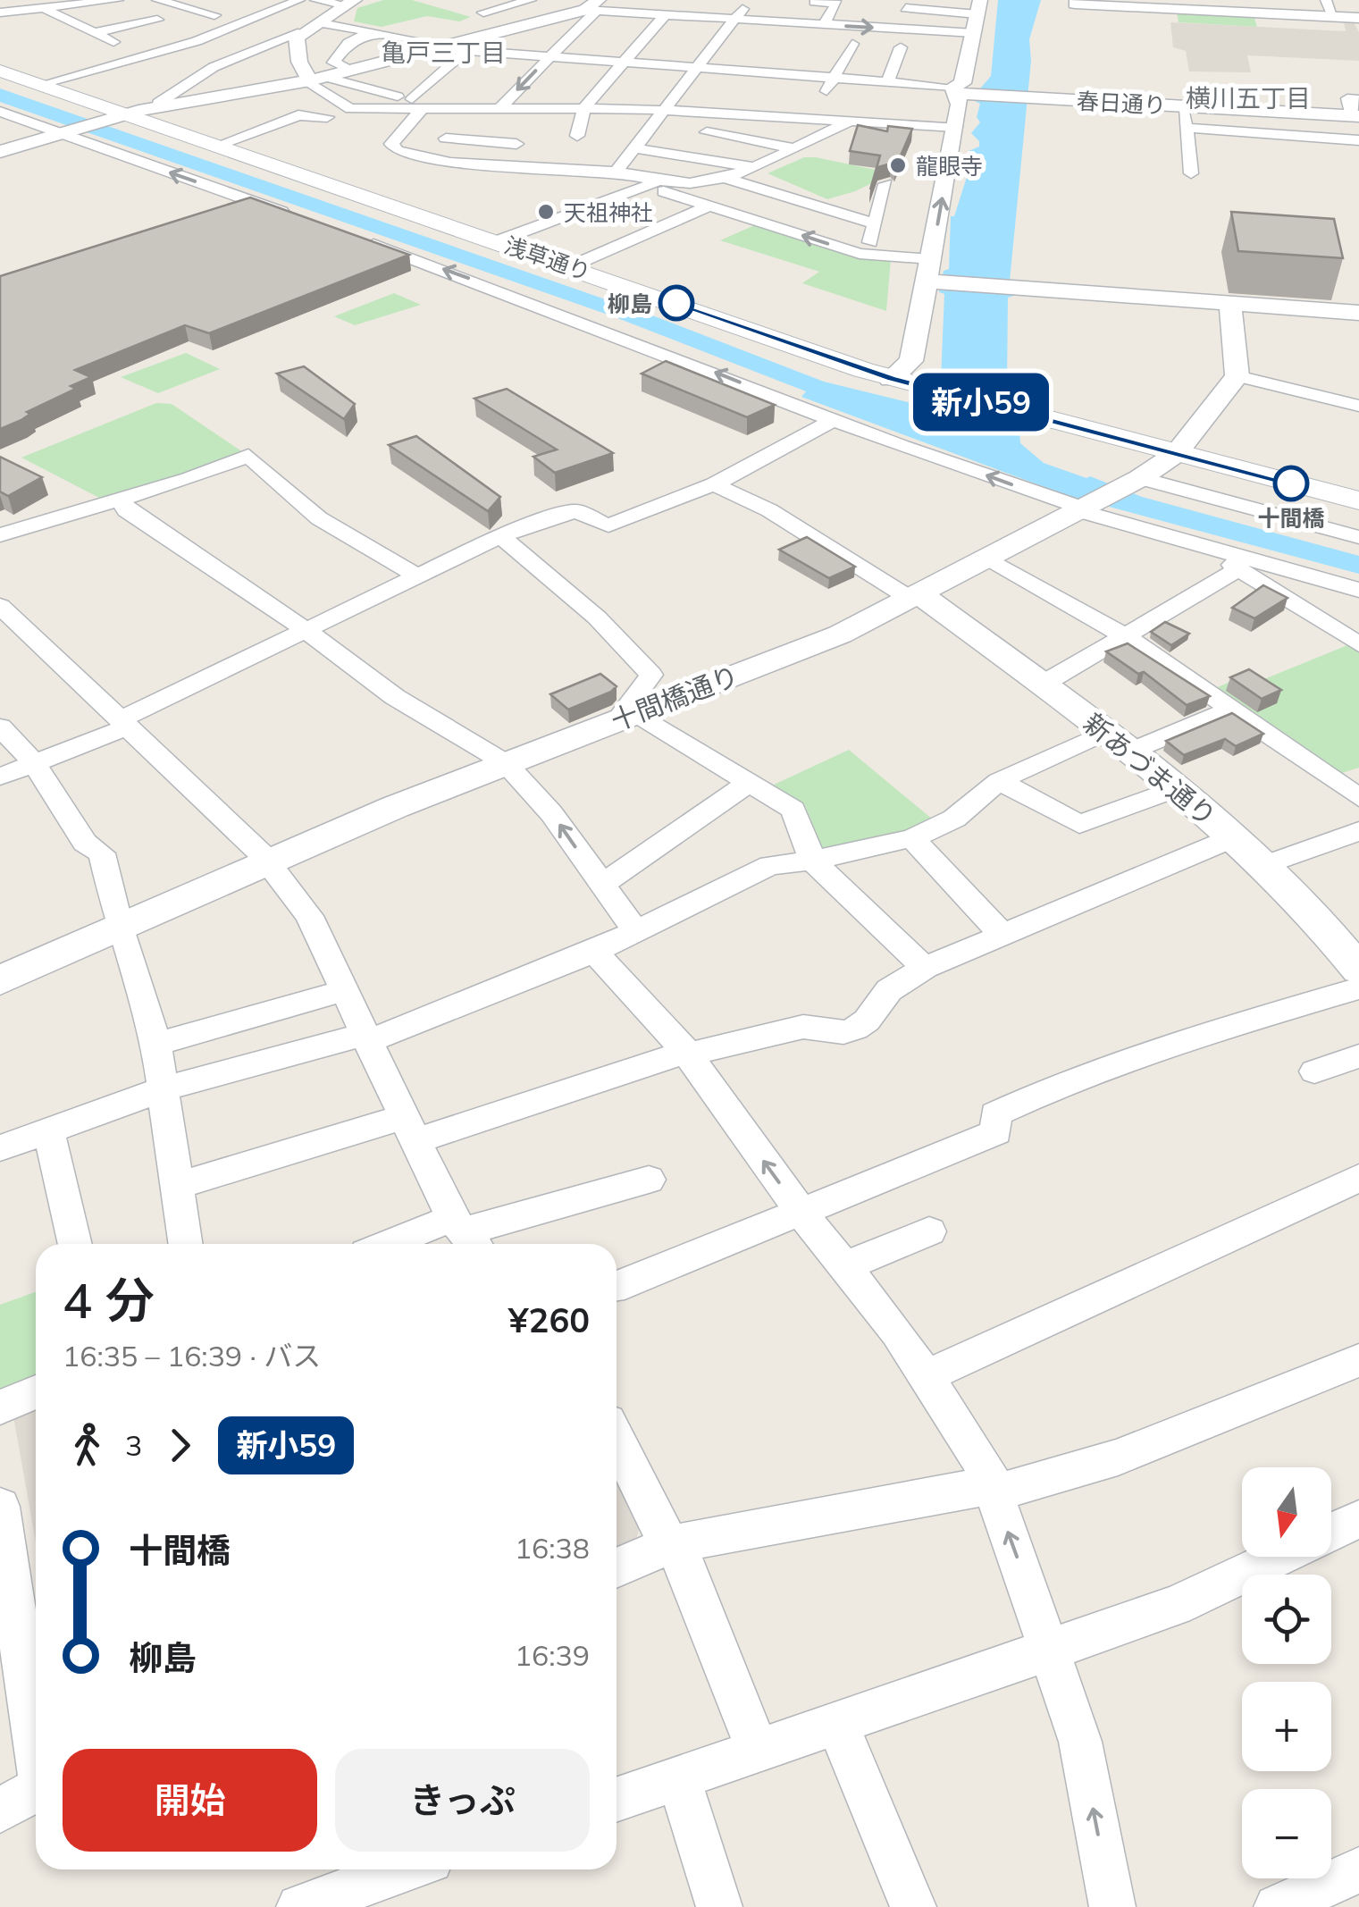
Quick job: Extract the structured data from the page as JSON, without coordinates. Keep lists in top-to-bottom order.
{
  "streets": {
    "main road": ["浅草通り"],
    "street": ["春日通り", "十間橋通り", "新あづま通り"]
  },
  "crossings": [
    ["浅草通り", "十間橋通り"],
    ["十間橋通り", "新あづま通り"]
  ],
  "districts": ["亀戸三丁目", "横川五丁目"],
  "places": [
    "龍眼寺",
    "天祖神社",
    "柳島",
    "十間橋"
  ],
  "lines": ["bus line 新小59"],
  "north": "bottom",
  "page": {
    "on_map": "新小59",
    "heading": ["4 分", "16:35 – 16:39 · バス", "¥260"],
    "legs": ["3", "新小59"],
    "map_buttons": ["+", "−"],
    "list": [
      {
        "name": "十間橋",
        "value": "16:38"
      },
      {
        "name": "柳島",
        "value": "16:39"
      }
    ],
    "buttons": ["開始", "きっぷ"]
  }
}
